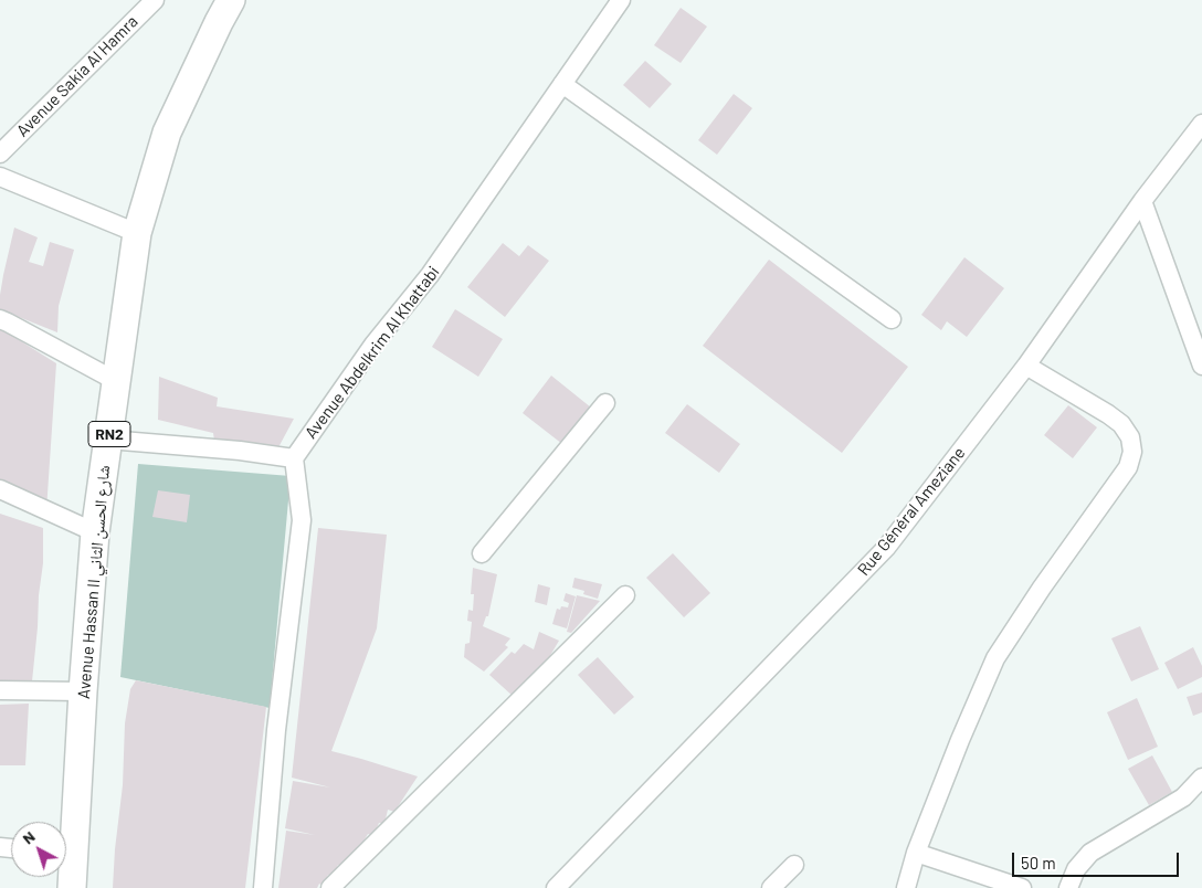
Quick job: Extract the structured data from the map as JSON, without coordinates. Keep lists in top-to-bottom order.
{
  "streets": {
    "main road": ["RN2", "Avenue Hassan II شارع الحسن الثاني"],
    "street": ["Avenue Sakia Al Hamra", "Avenue Abdelkrim Al Khattabi", "Rue Général Ameziane"]
  },
  "scale_bar": "50 m",
  "north": "top left"
}
